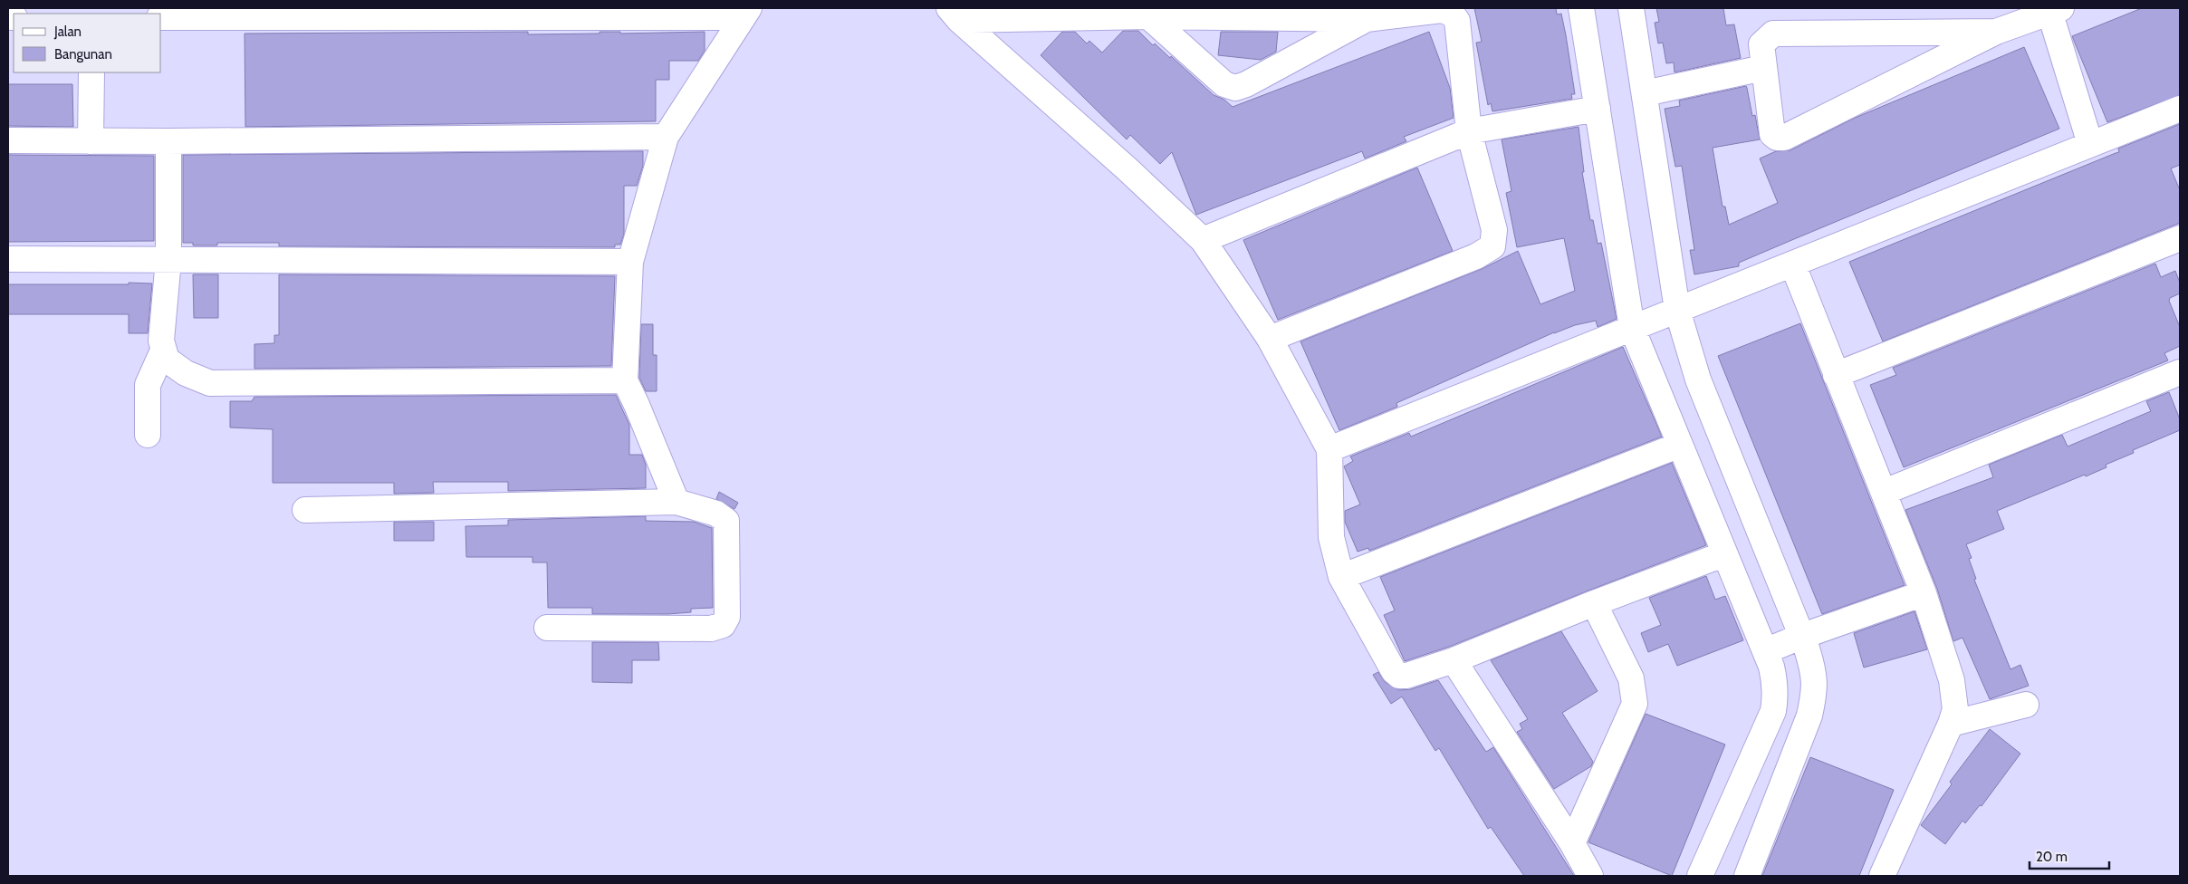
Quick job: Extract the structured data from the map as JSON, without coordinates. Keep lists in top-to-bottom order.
{
  "legend": ["Jalan", "Bangunan"],
  "scale_bar": "20 m"
}
